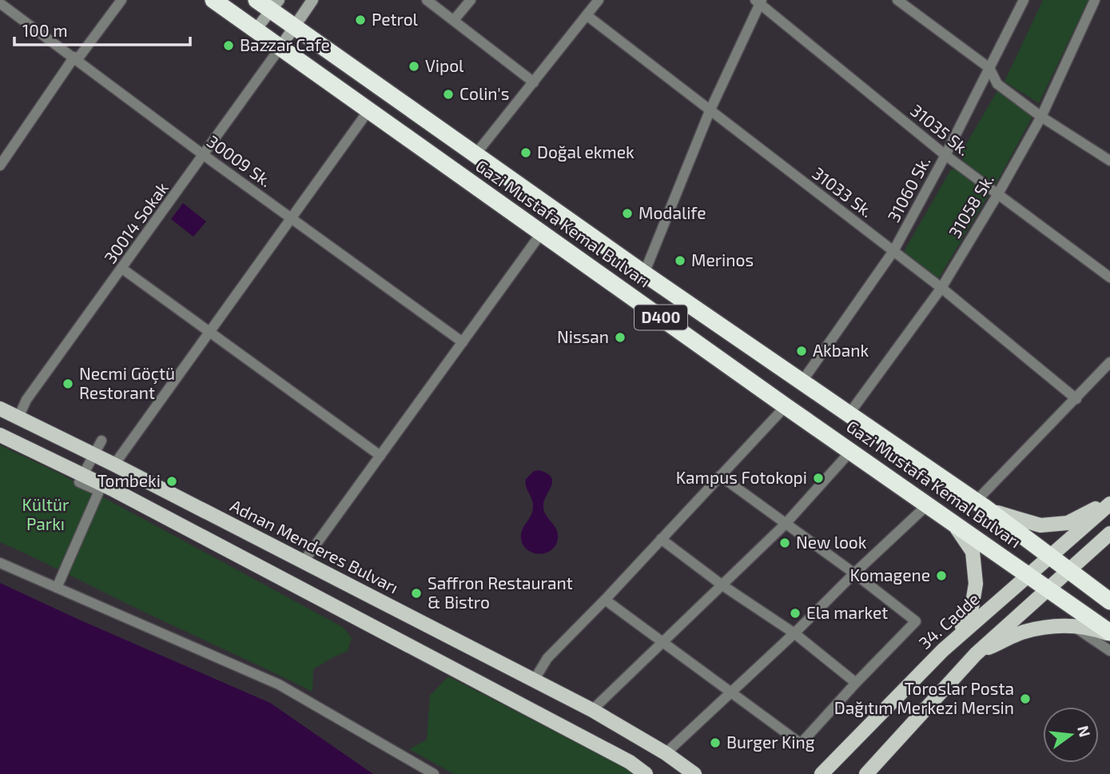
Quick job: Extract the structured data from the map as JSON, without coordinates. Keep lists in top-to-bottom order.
{
  "streets": {
    "highway": ["Gazi Mustafa Kemal Bulvarı", "D400"],
    "main road": ["Adnan Menderes Bulvarı", "34. Cadde"],
    "street": [
      "31035 Sk.",
      "30009 Sk.",
      "31060 Sk.",
      "31033 Sk.",
      "31058 Sk.",
      "30014 Sokak"
    ]
  },
  "crossings": [
    ["31035 Sk.", "31060 Sk."],
    ["31035 Sk.", "31058 Sk."],
    ["30009 Sk.", "30014 Sokak"],
    ["31060 Sk.", "31033 Sk."],
    ["31060 Sk.", "Gazi Mustafa Kemal Bulvarı"],
    ["31033 Sk.", "31058 Sk."],
    ["31058 Sk.", "Gazi Mustafa Kemal Bulvarı"],
    ["30014 Sokak", "Gazi Mustafa Kemal Bulvarı"],
    ["30014 Sokak", "Adnan Menderes Bulvarı"],
    ["Gazi Mustafa Kemal Bulvarı", "34. Cadde"]
  ],
  "parks": ["Kültür Parkı"],
  "places": [
    "Petrol",
    "Bazzar Cafe",
    "Vipol",
    "Colin's",
    "Doğal ekmek",
    "Modalife",
    "Merinos",
    "Nissan",
    "Akbank",
    "Necmi Göçtü Restorant",
    "Kampus Fotokopi",
    "Tombeki",
    "New look",
    "Komagene",
    "Saffron Restaurant & Bistro",
    "Ela market",
    "Toroslar Posta Dağıtım Merkezi Mersin",
    "Burger King"
  ],
  "scale_bar": "100 m",
  "north": "right"
}
